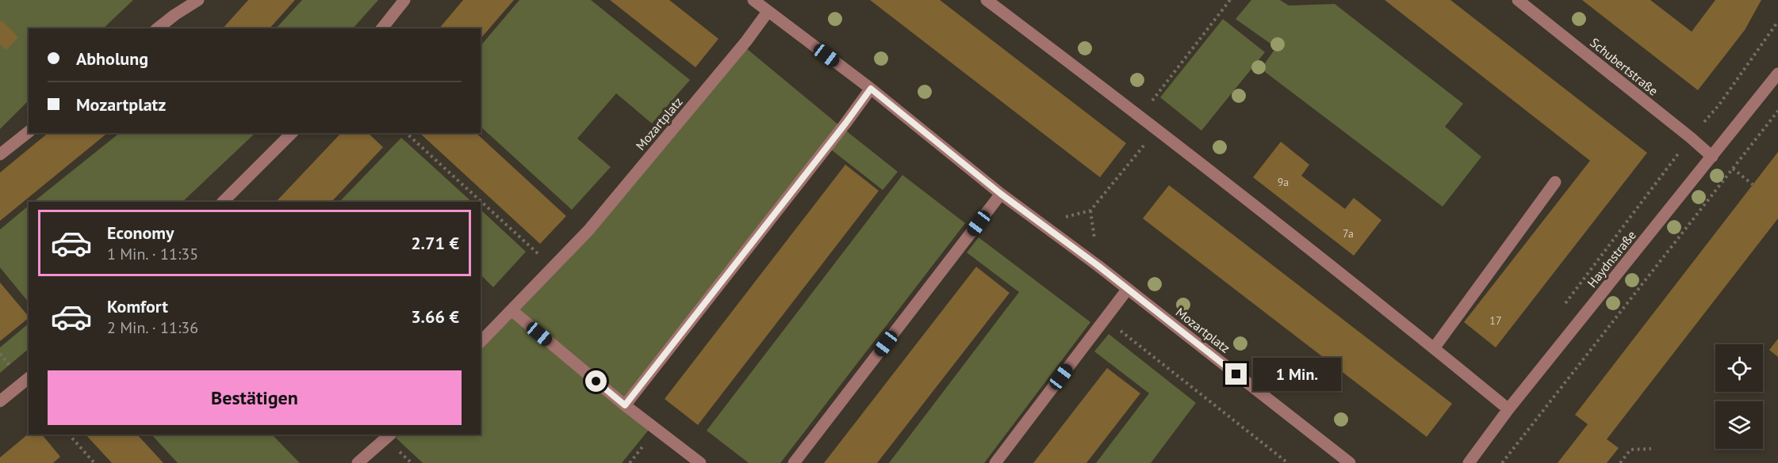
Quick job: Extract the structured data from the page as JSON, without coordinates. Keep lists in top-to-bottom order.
{
  "streets": {
    "street": ["Schubertstraße", "Mozartplatz", "Haydnstraße"]
  },
  "crossings": [
    ["Schubertstraße", "Haydnstraße"]
  ],
  "house_numbers": ["9a", "7a", "17"],
  "page": {
    "banner": ["Abholung", "Mozartplatz"],
    "list": [
      {
        "name": "Economy",
        "note": "1 Min. · 11:35",
        "value": "2.71 €"
      },
      {
        "name": "Komfort",
        "note": "2 Min. · 11:36",
        "value": "3.66 €"
      }
    ],
    "bubble": "1 Min.",
    "buttons": "Bestätigen"
  }
}
